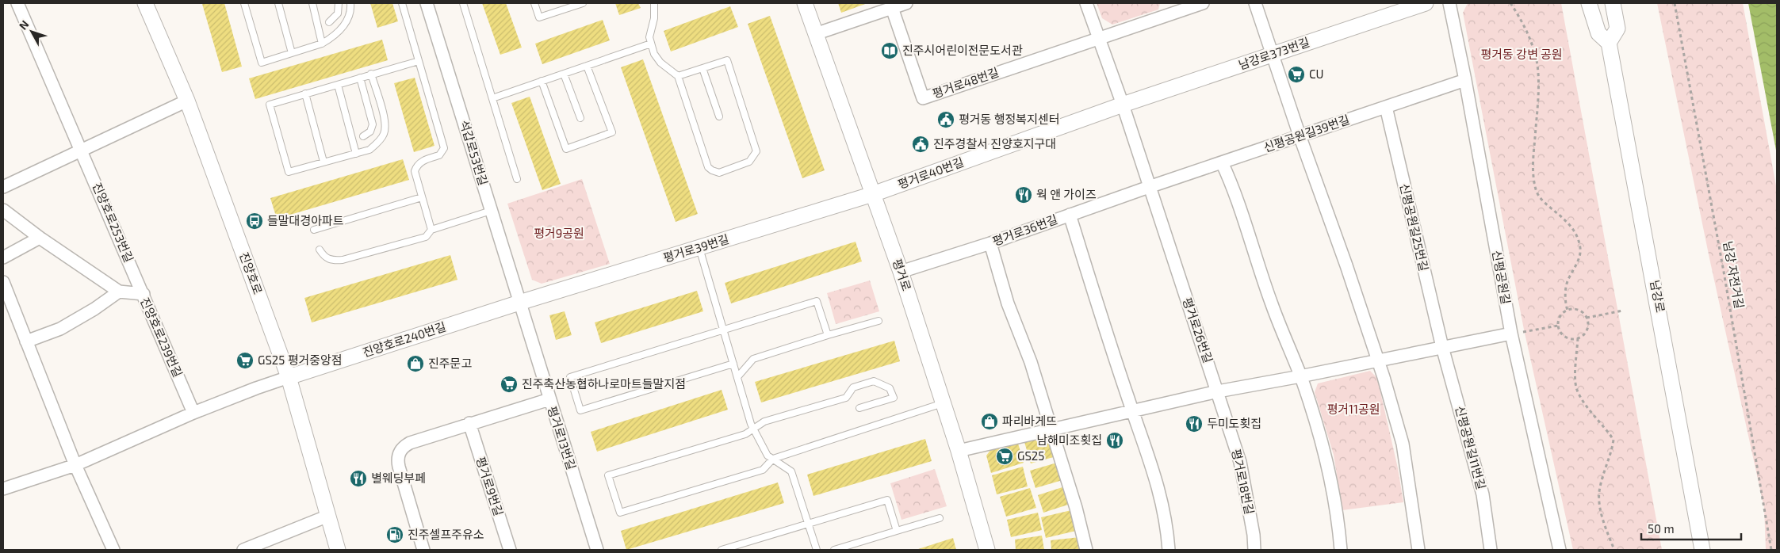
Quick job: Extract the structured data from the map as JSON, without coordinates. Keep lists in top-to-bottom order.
{
  "streets": {
    "street": [
      "남강로373번길",
      "평거로48번길",
      "신평공원길39번길",
      "석갑로53번길",
      "평거로40번길",
      "진양호로253번길",
      "신평공원길25번길",
      "평거로36번길",
      "평거로39번길",
      "진양호로",
      "평거로",
      "신평공원길",
      "남강로",
      "평거로26번길",
      "진양호로239번길",
      "진양호로240번길",
      "평거로13번길",
      "신평공원길11번길",
      "평거로18번길",
      "평거로9번길"
    ],
    "path": ["남강 자전거길"]
  },
  "crossings": [
    ["남강로373번길", "평거로40번길"],
    ["남강로373번길", "평거로26번길"],
    ["평거로48번길", "평거로26번길"],
    ["신평공원길39번길", "신평공원길25번길"],
    ["신평공원길39번길", "평거로36번길"],
    ["신평공원길39번길", "신평공원길"],
    ["신평공원길39번길", "평거로26번길"],
    ["석갑로53번길", "평거로39번길"],
    ["석갑로53번길", "진양호로240번길"],
    ["석갑로53번길", "평거로13번길"],
    ["평거로40번길", "평거로39번길"],
    ["평거로40번길", "평거로"],
    ["평거로40번길", "평거로26번길"],
    ["진양호로253번길", "진양호로239번길"],
    ["신평공원길25번길", "신평공원길11번길"],
    ["평거로36번길", "평거로"],
    ["평거로36번길", "평거로26번길"],
    ["평거로39번길", "평거로"],
    ["평거로39번길", "진양호로240번길"],
    ["평거로39번길", "평거로13번길"],
    ["진양호로", "진양호로240번길"],
    ["평거로26번길", "평거로18번길"],
    ["진양호로240번길", "평거로13번길"]
  ],
  "parks": ["평거동 강변 공원", "평거9공원", "평거11공원"],
  "places": {
    "library": ["진주시어린이전문도서관"],
    "supermarket": [
      "CU",
      "GS25 평거중앙점",
      "진주축산농협하나로마트들말지점",
      "GS25"
    ],
    "public building": ["평거동 행정복지센터", "진주경찰서 진양호지구대"],
    "restaurant": [
      "웍 앤 가이즈",
      "두미도횟집",
      "남해미조횟집",
      "별웨딩부페"
    ],
    "bus stop": ["들말대경아파트"],
    "shop": ["진주문고", "파리바게뜨"],
    "fuel station": ["진주셀프주유소"]
  },
  "scale_bar": "50 m",
  "north": "top left"
}
